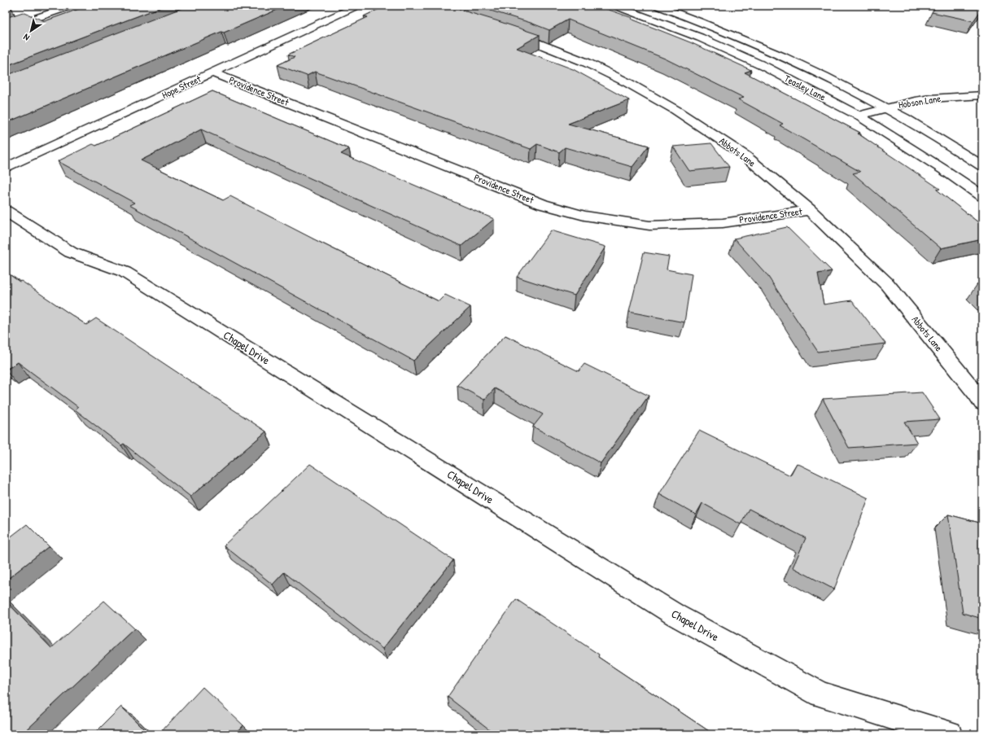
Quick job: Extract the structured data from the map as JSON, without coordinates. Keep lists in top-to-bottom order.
{
  "streets": {
    "street": [
      "Hope Street",
      "Teasley Lane",
      "Providence Street",
      "Hobson Lane",
      "Abbots Lane",
      "Chapel Drive"
    ]
  },
  "crossings": [
    ["Hope Street", "Providence Street"],
    ["Teasley Lane", "Hobson Lane"],
    ["Providence Street", "Abbots Lane"]
  ],
  "north": "bottom left"
}
